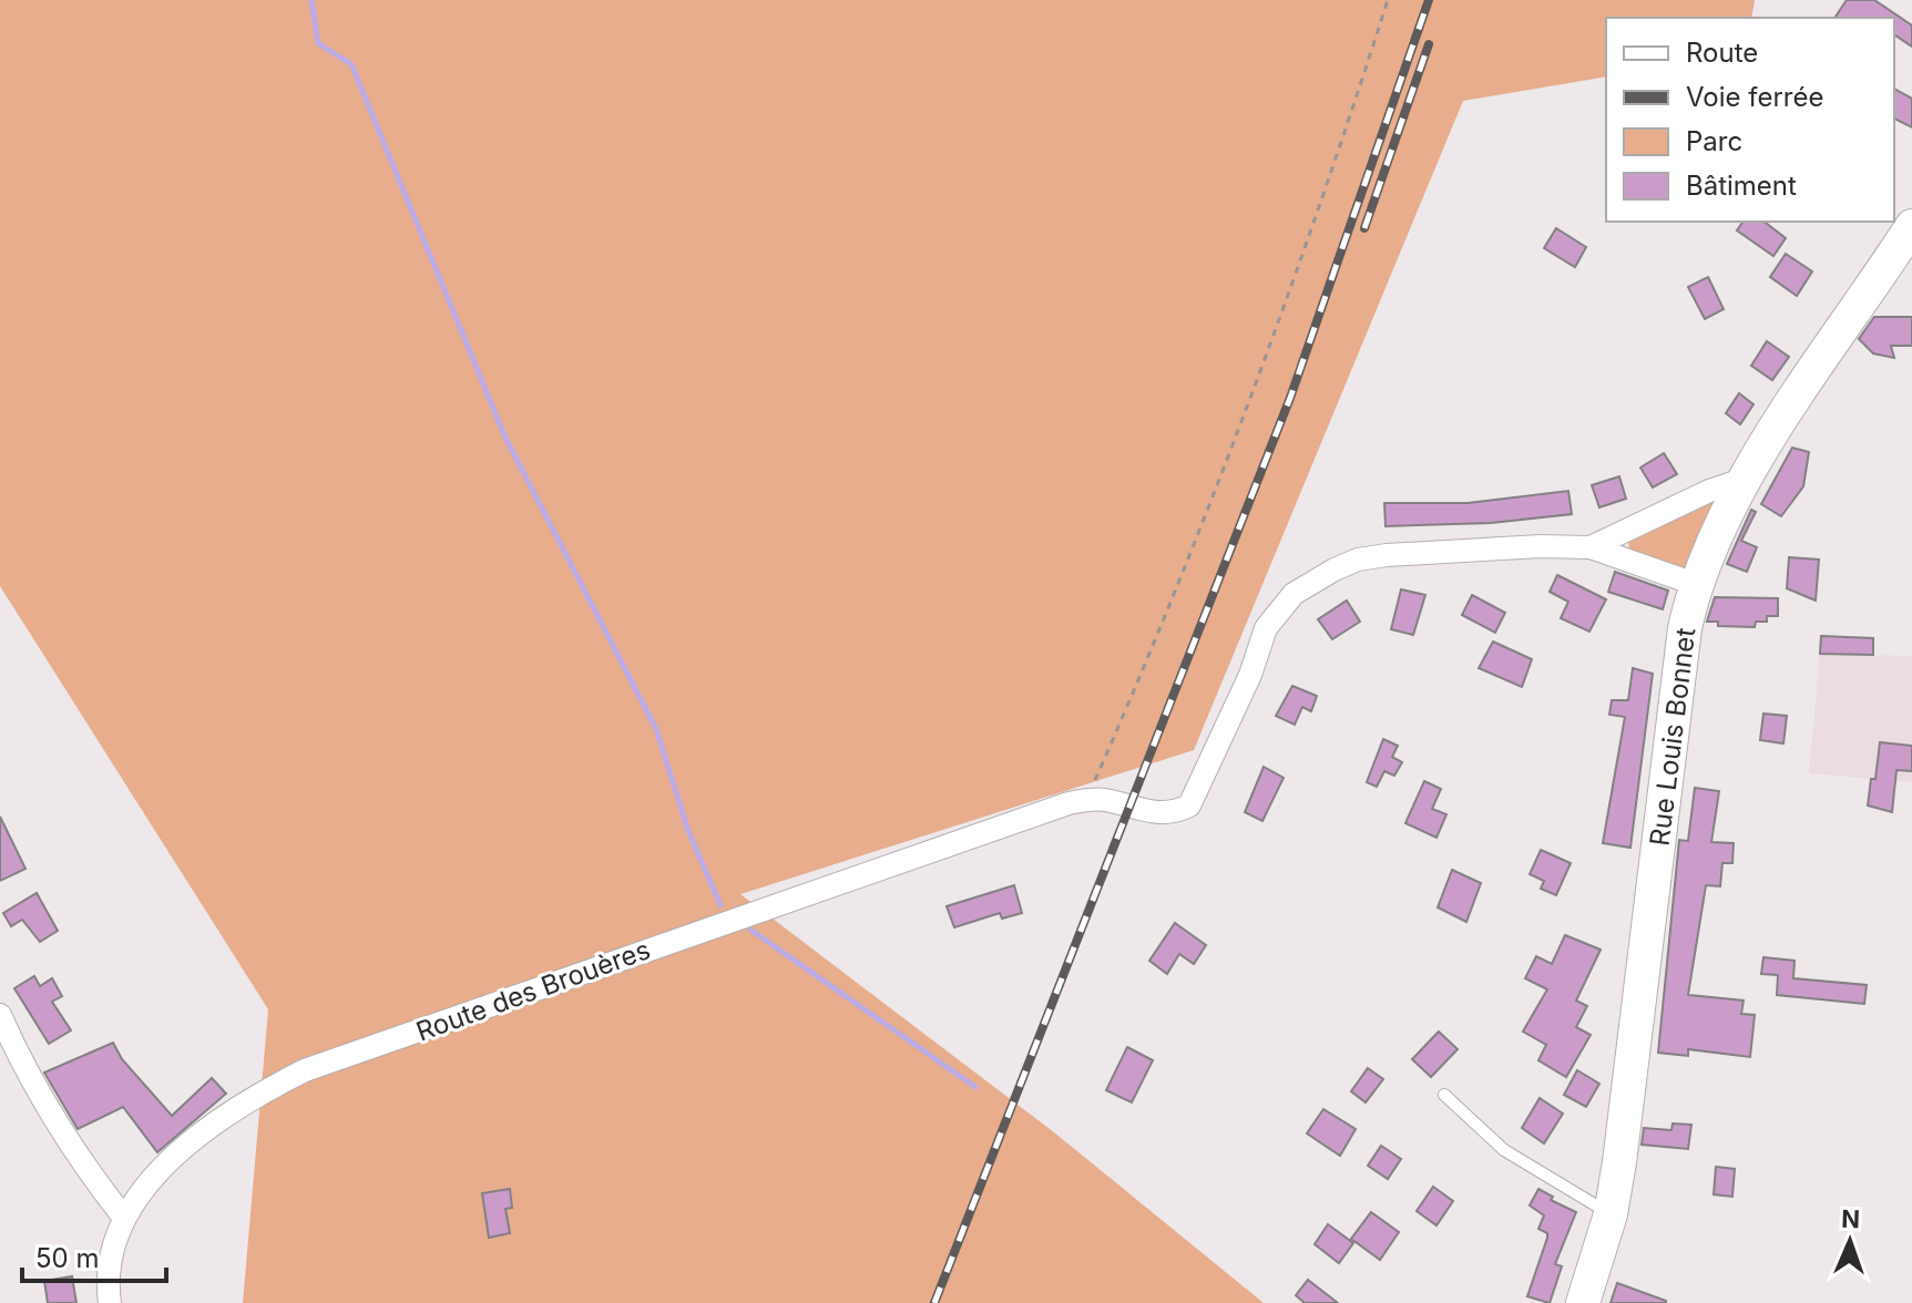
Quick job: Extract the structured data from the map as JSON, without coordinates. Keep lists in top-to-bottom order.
{
  "streets": {
    "street": ["Rue Louis Bonnet", "Route des Brouères"]
  },
  "legend": [
    "Route",
    "Voie ferrée",
    "Parc",
    "Bâtiment"
  ],
  "scale_bar": "50 m",
  "north": "top"
}
